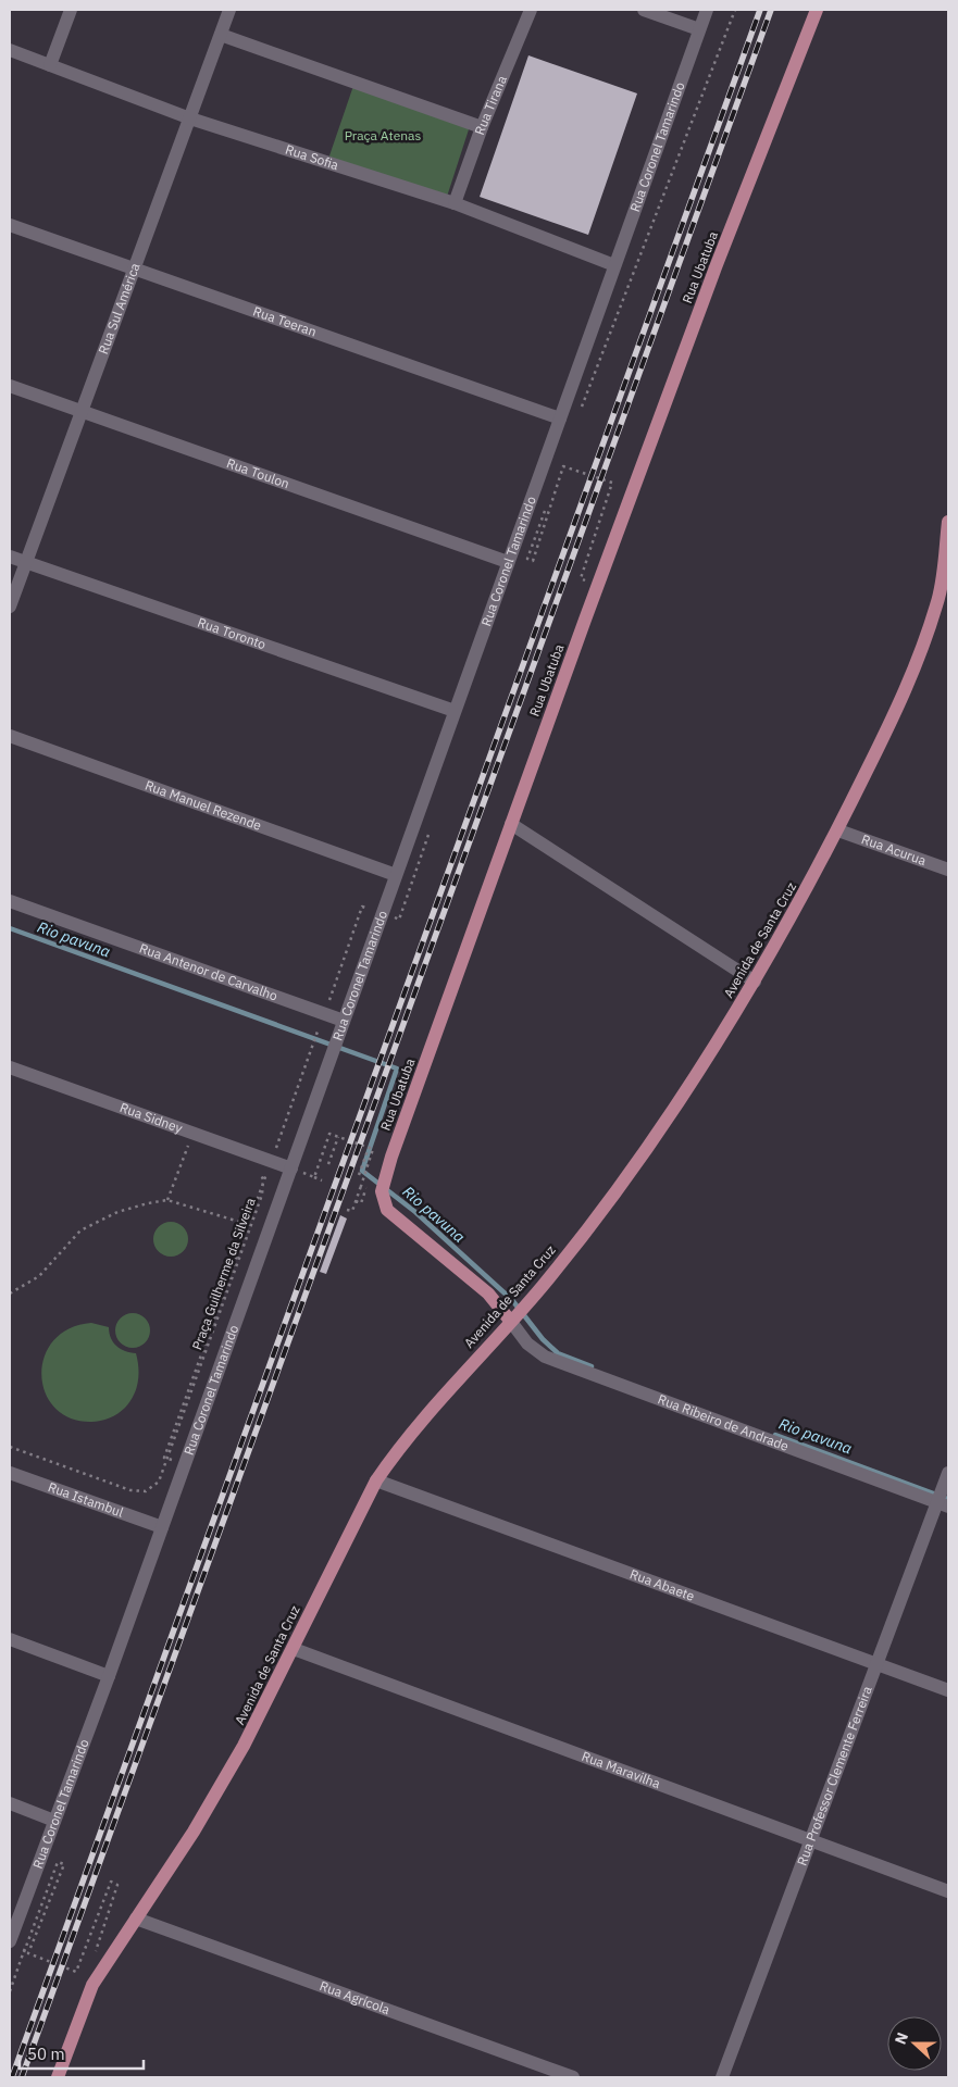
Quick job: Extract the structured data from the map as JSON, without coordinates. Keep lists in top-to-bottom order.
{
  "streets": {
    "main road": ["Rua Ubatuba", "Avenida de Santa Cruz"],
    "street": [
      "Rua Tirana",
      "Rua Coronel Tamarindo",
      "Rua Sofia",
      "Rua Sul América",
      "Rua Teeran",
      "Rua Toulon",
      "Rua Toronto",
      "Rua Manuel Rezende",
      "Rua Acurua",
      "Rua Antenor de Carvalho",
      "Rua Sidney",
      "Rua Ribeiro de Andrade",
      "Rua Istambul",
      "Rua Abaete",
      "Rua Maravilha",
      "Rua Professor Clemente Ferreira",
      "Rua Agrícola"
    ],
    "path": ["Praça Guilherme da Silveira"]
  },
  "crossings": [
    ["Rua Tirana", "Rua Sofia"],
    ["Rua Coronel Tamarindo", "Rua Sofia"],
    ["Rua Coronel Tamarindo", "Rua Teeran"],
    ["Rua Coronel Tamarindo", "Rua Toulon"],
    ["Rua Coronel Tamarindo", "Rua Toronto"],
    ["Rua Coronel Tamarindo", "Rua Manuel Rezende"],
    ["Rua Coronel Tamarindo", "Rua Antenor de Carvalho"],
    ["Rua Coronel Tamarindo", "Rua Sidney"],
    ["Rua Coronel Tamarindo", "Rua Istambul"],
    ["Rua Sofia", "Rua Sul América"],
    ["Rua Ubatuba", "Avenida de Santa Cruz"],
    ["Rua Ubatuba", "Rua Ribeiro de Andrade"],
    ["Rua Sul América", "Rua Teeran"],
    ["Rua Sul América", "Rua Toulon"],
    ["Rua Sul América", "Rua Toronto"],
    ["Rua Acurua", "Avenida de Santa Cruz"],
    ["Avenida de Santa Cruz", "Rua Ribeiro de Andrade"],
    ["Avenida de Santa Cruz", "Rua Abaete"],
    ["Avenida de Santa Cruz", "Rua Maravilha"],
    ["Avenida de Santa Cruz", "Rua Agrícola"],
    ["Rua Ribeiro de Andrade", "Rua Professor Clemente Ferreira"],
    ["Rua Abaete", "Rua Professor Clemente Ferreira"],
    ["Rua Maravilha", "Rua Professor Clemente Ferreira"]
  ],
  "water": ["Rio pavuna"],
  "parks": ["Praça Atenas"],
  "scale_bar": "50 m",
  "north": "left"
}
